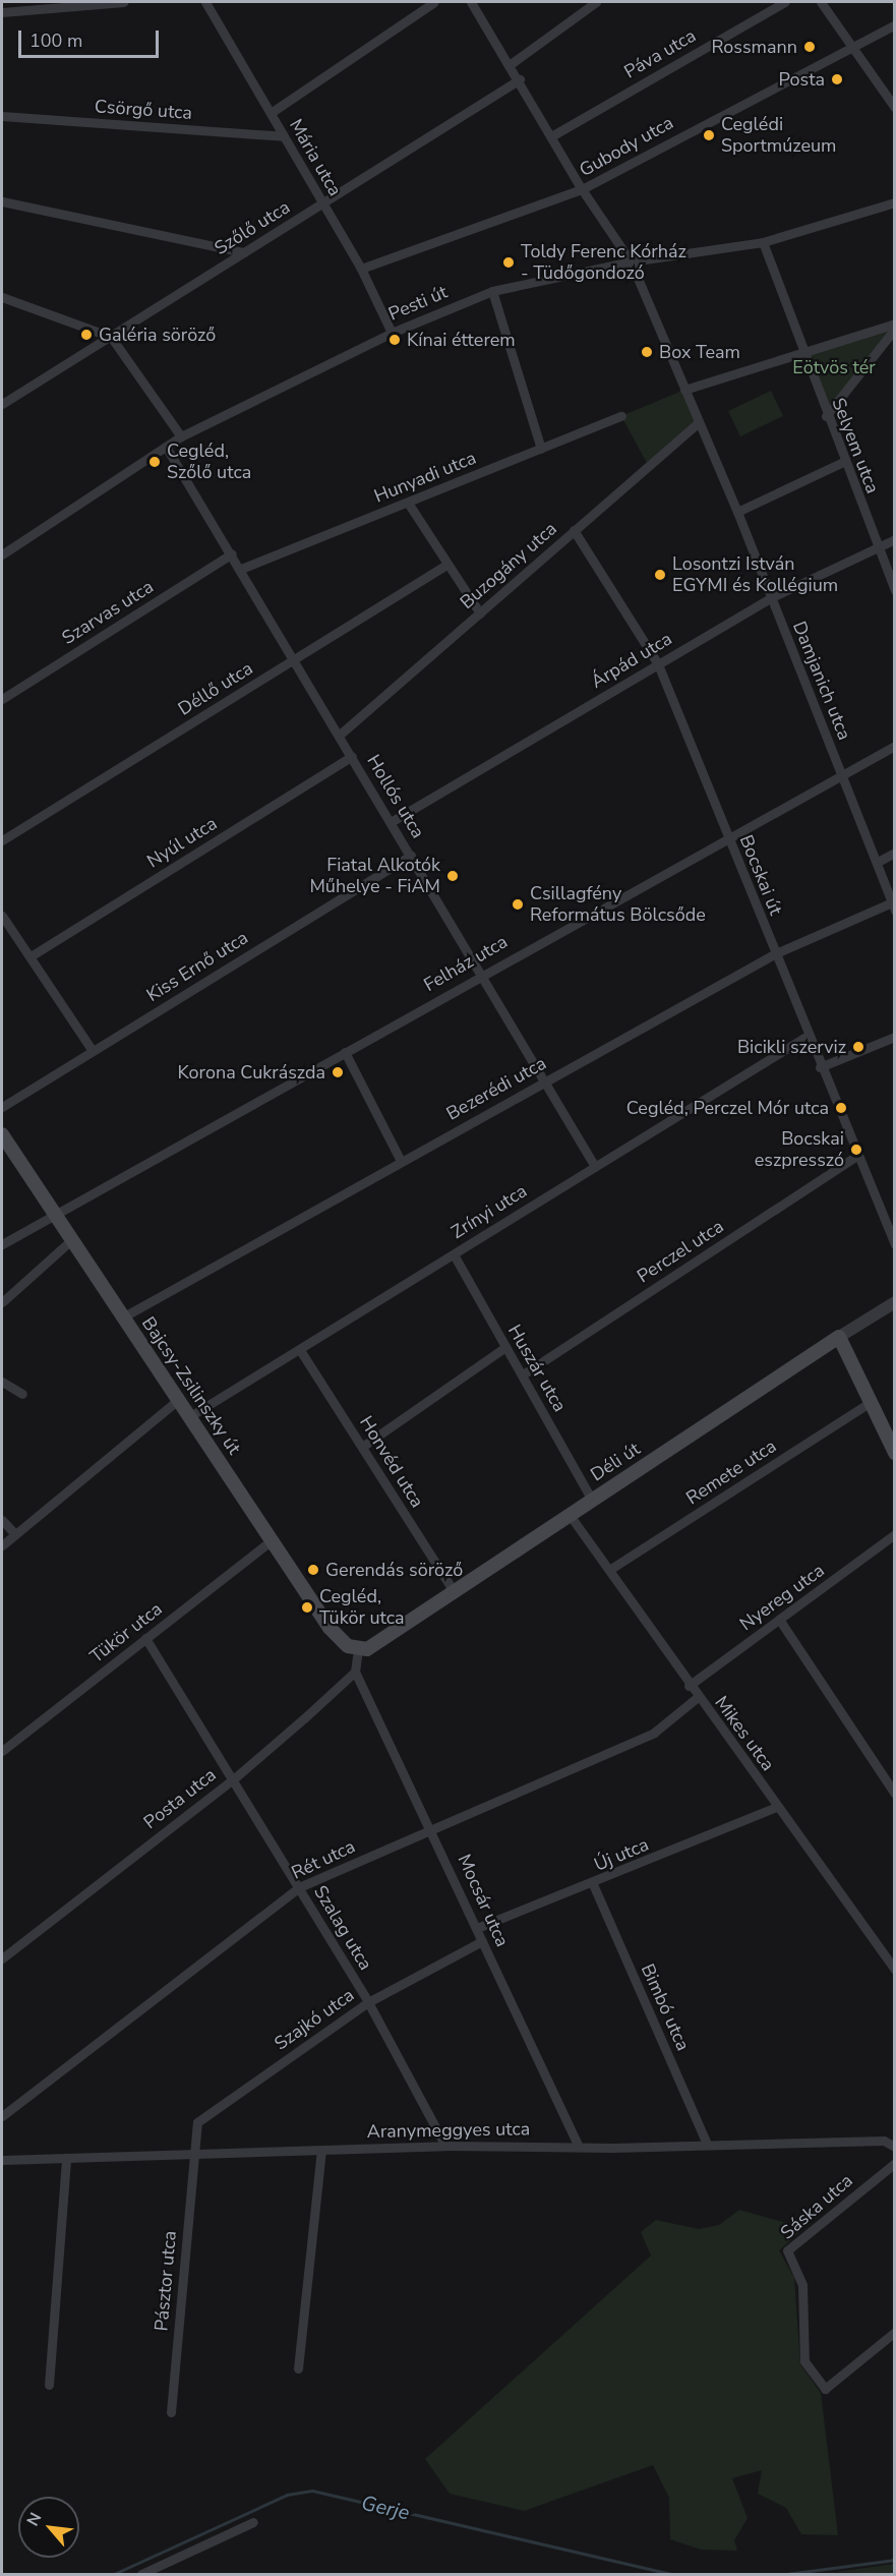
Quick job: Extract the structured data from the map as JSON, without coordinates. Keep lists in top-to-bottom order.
{
  "streets": {
    "main road": ["Bajcsy-Zsilinszky út", "Déli út"],
    "street": [
      "Páva utca",
      "Csörgő utca",
      "Gubody utca",
      "Mária utca",
      "Szőlő utca",
      "Pesti út",
      "Selyem utca",
      "Hunyadi utca",
      "Buzogány utca",
      "Szarvas utca",
      "Árpád utca",
      "Damjanich utca",
      "Déllő utca",
      "Hollós utca",
      "Nyúl utca",
      "Bocskai út",
      "Felház utca",
      "Kiss Ernő utca",
      "Bezerédi utca",
      "Zrínyi utca",
      "Perczel utca",
      "Huszár utca",
      "Honvéd utca",
      "Remete utca",
      "Nyereg utca",
      "Tükör utca",
      "Mikes utca",
      "Posta utca",
      "Új utca",
      "Rét utca",
      "Mocsár utca",
      "Szalag utca",
      "Bimbó utca",
      "Szajkó utca",
      "Aranymeggyes utca",
      "Sáska utca",
      "Pásztor utca"
    ]
  },
  "crossings": [
    ["Páva utca", "Damjanich utca"],
    ["Csörgő utca", "Mária utca"],
    ["Gubody utca", "Mária utca"],
    ["Gubody utca", "Damjanich utca"],
    ["Mária utca", "Szőlő utca"],
    ["Mária utca", "Pesti út"],
    ["Szőlő utca", "Damjanich utca"],
    ["Pesti út", "Selyem utca"],
    ["Pesti út", "Damjanich utca"],
    ["Pesti út", "Hollós utca"],
    ["Selyem utca", "Árpád utca"],
    ["Hunyadi utca", "Hollós utca"],
    ["Buzogány utca", "Damjanich utca"],
    ["Buzogány utca", "Hollós utca"],
    ["Buzogány utca", "Bocskai út"],
    ["Szarvas utca", "Hollós utca"],
    ["Árpád utca", "Damjanich utca"],
    ["Árpád utca", "Hollós utca"],
    ["Árpád utca", "Bocskai út"],
    ["Damjanich utca", "Felház utca"],
    ["Damjanich utca", "Bezerédi utca"],
    ["Déllő utca", "Hollós utca"],
    ["Hollós utca", "Nyúl utca"],
    ["Hollós utca", "Felház utca"],
    ["Hollós utca", "Kiss Ernő utca"],
    ["Hollós utca", "Bezerédi utca"],
    ["Hollós utca", "Zrínyi utca"],
    ["Bocskai út", "Felház utca"],
    ["Bocskai út", "Bezerédi utca"],
    ["Bocskai út", "Zrínyi utca"],
    ["Bocskai út", "Perczel utca"],
    ["Felház utca", "Bajcsy-Zsilinszky út"],
    ["Bezerédi utca", "Bajcsy-Zsilinszky út"],
    ["Zrínyi utca", "Huszár utca"],
    ["Zrínyi utca", "Bajcsy-Zsilinszky út"],
    ["Zrínyi utca", "Honvéd utca"],
    ["Perczel utca", "Huszár utca"],
    ["Huszár utca", "Déli út"],
    ["Bajcsy-Zsilinszky út", "Déli út"],
    ["Bajcsy-Zsilinszky út", "Tükör utca"],
    ["Honvéd utca", "Déli út"],
    ["Déli út", "Mikes utca"],
    ["Remete utca", "Mikes utca"],
    ["Nyereg utca", "Mikes utca"],
    ["Tükör utca", "Szalag utca"],
    ["Mikes utca", "Új utca"],
    ["Mikes utca", "Rét utca"],
    ["Posta utca", "Mocsár utca"],
    ["Posta utca", "Szalag utca"],
    ["Új utca", "Mocsár utca"],
    ["Új utca", "Bimbó utca"],
    ["Rét utca", "Mocsár utca"],
    ["Rét utca", "Szalag utca"],
    ["Mocsár utca", "Szajkó utca"],
    ["Mocsár utca", "Aranymeggyes utca"],
    ["Szalag utca", "Szajkó utca"],
    ["Szalag utca", "Aranymeggyes utca"],
    ["Bimbó utca", "Aranymeggyes utca"],
    ["Szajkó utca", "Aranymeggyes utca"],
    ["Szajkó utca", "Pásztor utca"],
    ["Aranymeggyes utca", "Pásztor utca"]
  ],
  "water": ["Gerje"],
  "parks": ["Eötvös tér"],
  "places": [
    "Rossmann",
    "Posta",
    "Ceglédi Sportmúzeum",
    "Toldy Ferenc Kórház - Tüdőgondozó",
    "Galéria söröző",
    "Kínai étterem",
    "Box Team",
    "Cegléd, Szőlő utca",
    "Losontzi István EGYMI és Kollégium",
    "Fiatal Alkotók Műhelye - FiAM",
    "Csillagfény Református Bölcsőde",
    "Bicikli szerviz",
    "Korona Cukrászda",
    "Cegléd, Perczel Mór utca",
    "Bocskai eszpresszó",
    "Gerendás söröző",
    "Cegléd, Tükör utca"
  ],
  "scale_bar": "100 m",
  "north": "top left"
}
